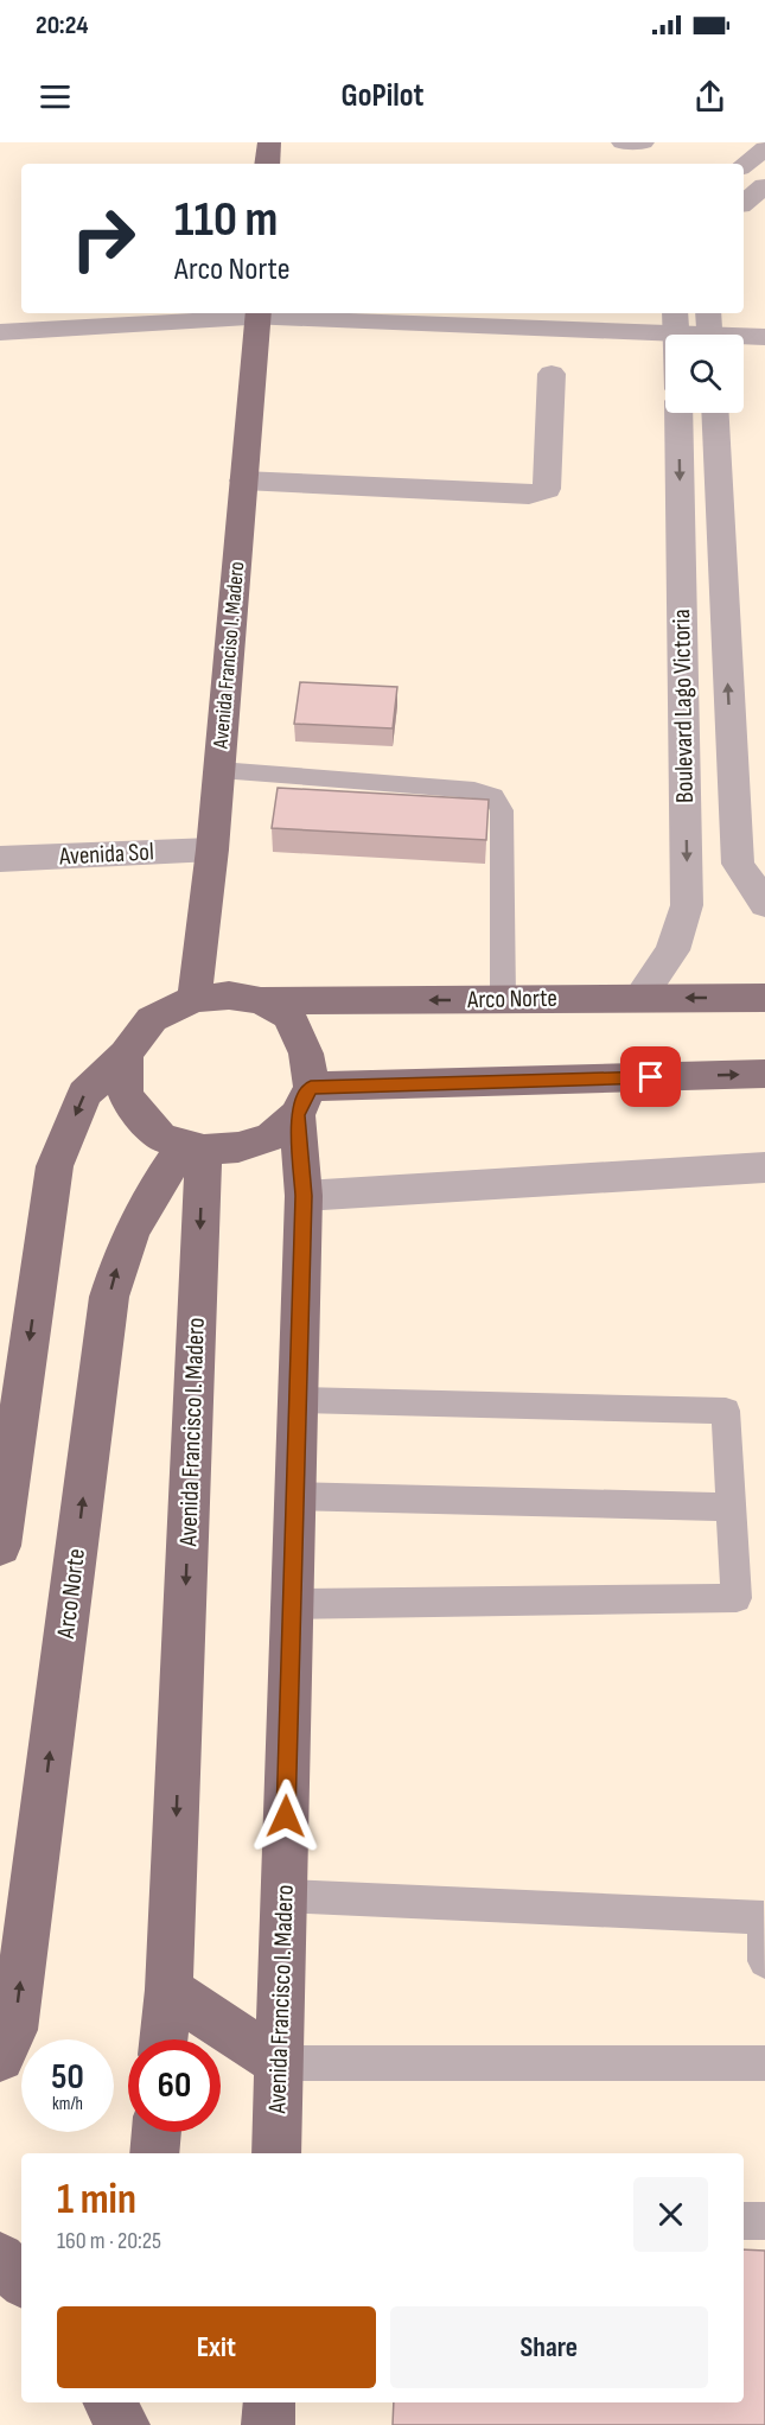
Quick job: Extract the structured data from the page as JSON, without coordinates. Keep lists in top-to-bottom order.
{
  "streets": {
    "main road": ["Avenida Franciso I. Madero", "Arco Norte", "Avenida Francisco I. Madero"],
    "street": ["Boulevard Lago Victoria", "Avenida Sol"]
  },
  "crossings": [
    ["Avenida Franciso I. Madero", "Avenida Sol"],
    ["Avenida Franciso I. Madero", "Arco Norte"],
    ["Avenida Franciso I. Madero", "Avenida Francisco I. Madero"],
    ["Boulevard Lago Victoria", "Arco Norte"],
    ["Arco Norte", "Avenida Francisco I. Madero"]
  ],
  "page": {
    "status": "20:24",
    "header": "GoPilot",
    "turn": ["110 m", "Arco Norte"],
    "speed": "50 km/h",
    "limit": "60",
    "heading": ["1 min", "160 m · 20:25"],
    "buttons": ["Exit", "Share"]
  }
}
